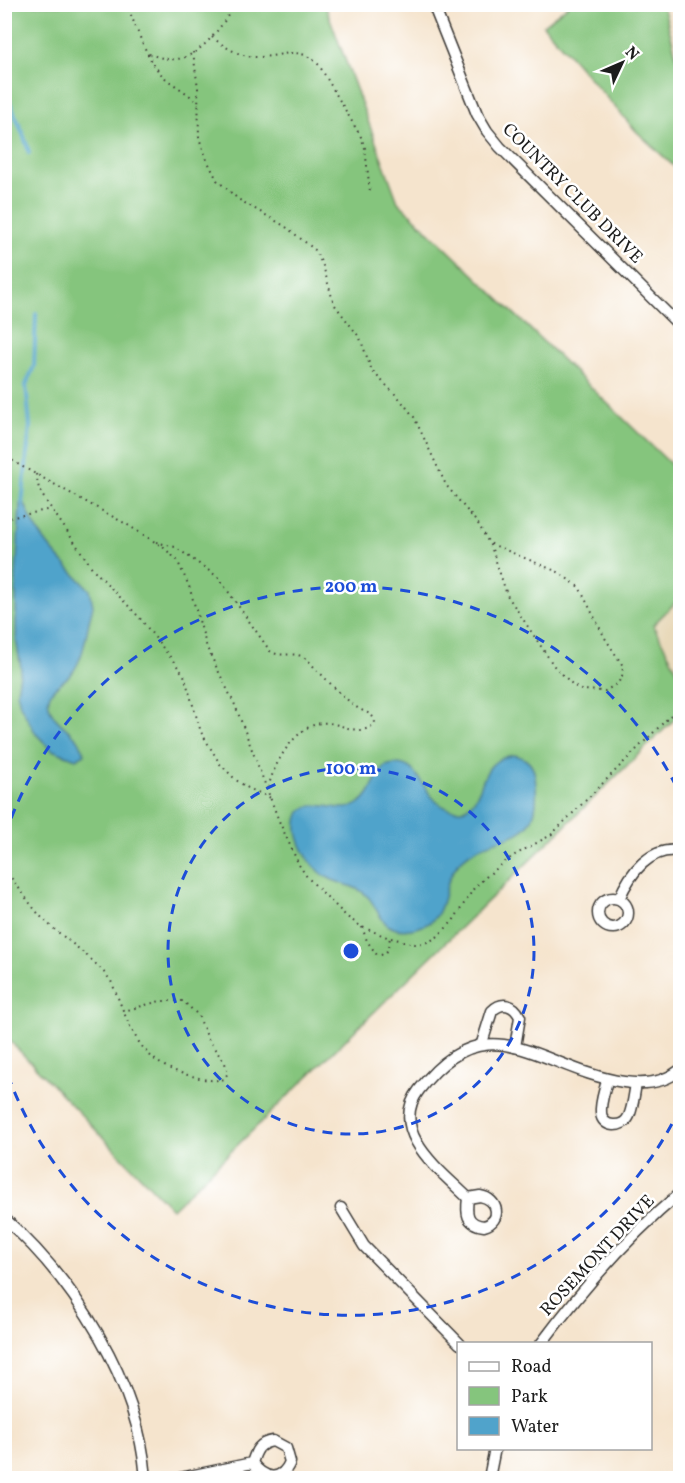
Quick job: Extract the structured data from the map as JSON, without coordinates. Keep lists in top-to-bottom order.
{
  "streets": {
    "street": ["COUNTRY CLUB DRIVE", "ROSEMONT DRIVE"]
  },
  "legend": ["Road", "Park", "Water"],
  "north": "top right",
  "rings": ["200 m", "100 m"]
}
